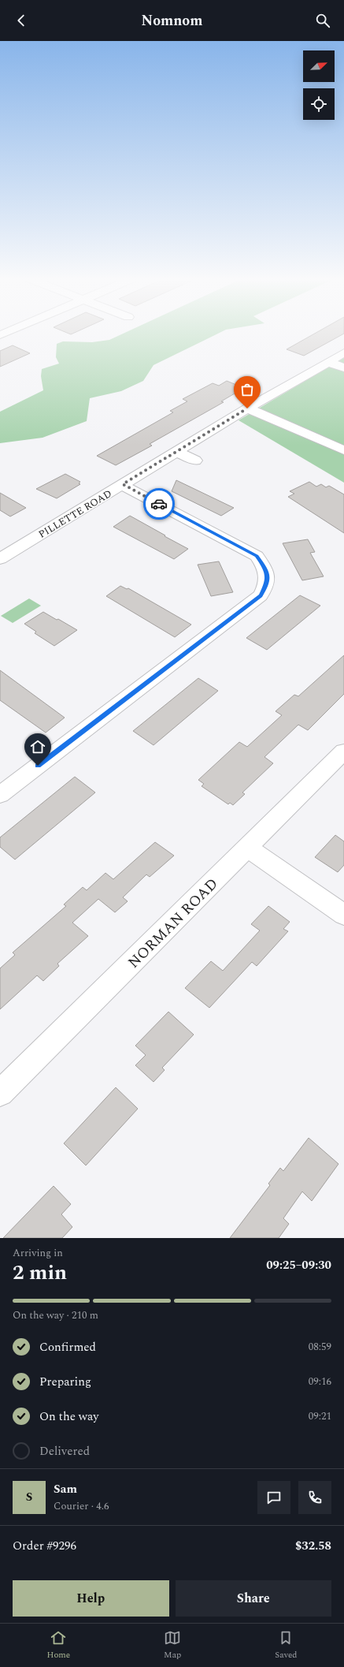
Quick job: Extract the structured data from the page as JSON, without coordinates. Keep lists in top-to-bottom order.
{
  "streets": {
    "street": ["PILLETTE ROAD", "NORMAN ROAD"]
  },
  "north": "top right",
  "page": {
    "header": "Nomnom",
    "heading": ["2 min", "Arriving in", "09:25–09:30"],
    "panel": [
      "Sam",
      "Courier · 4.6",
      "Order #9296",
      "$32.58"
    ],
    "bar": "On the way · 210 m",
    "list": [
      ["Confirmed", "08:59"],
      ["Preparing", "09:16"],
      ["On the way", "09:21"],
      "Delivered"
    ],
    "round": "S",
    "buttons": ["Help", "Share"],
    "tabs": ["Home", "Map", "Saved"]
  }
}
